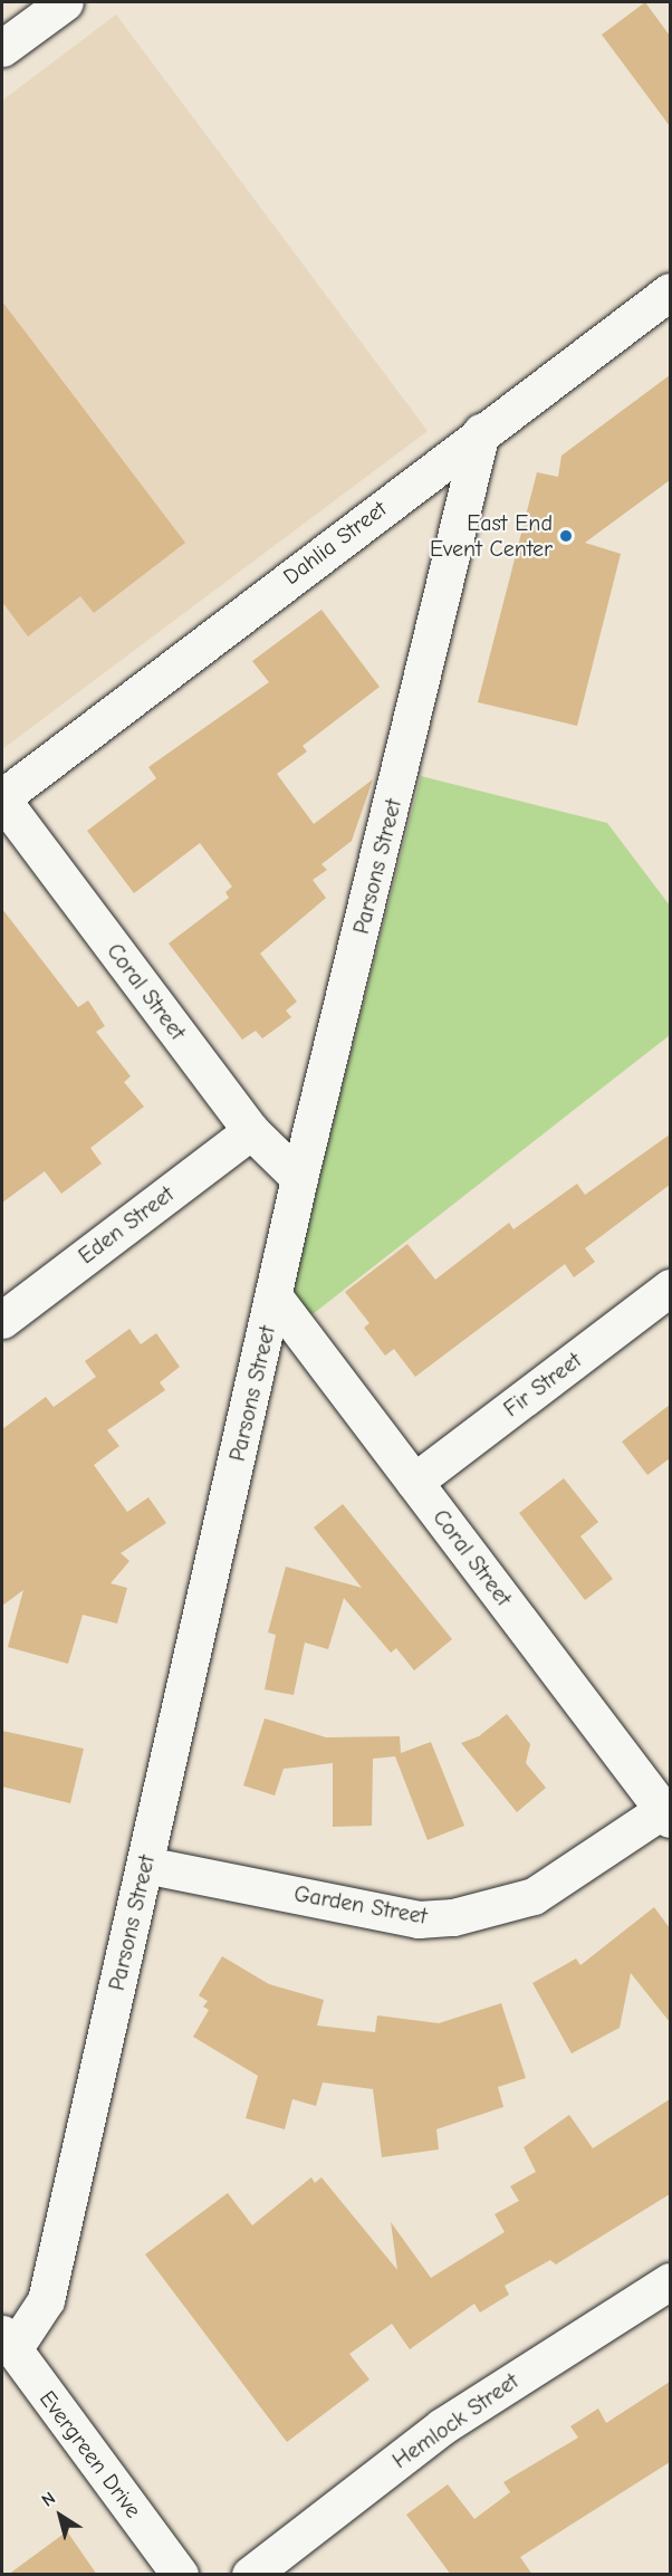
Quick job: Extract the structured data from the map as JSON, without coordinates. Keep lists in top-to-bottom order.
{
  "streets": {
    "street": [
      "Dahlia Street",
      "Parsons Street",
      "Coral Street",
      "Eden Street",
      "Fir Street",
      "Garden Street",
      "Hemlock Street",
      "Evergreen Drive"
    ]
  },
  "crossings": [
    ["Dahlia Street", "Parsons Street"],
    ["Dahlia Street", "Coral Street"],
    ["Parsons Street", "Coral Street"],
    ["Parsons Street", "Garden Street"],
    ["Parsons Street", "Evergreen Drive"],
    ["Coral Street", "Eden Street"],
    ["Coral Street", "Fir Street"],
    ["Coral Street", "Garden Street"]
  ],
  "places": ["East End Event Center"],
  "north": "top left"
}
